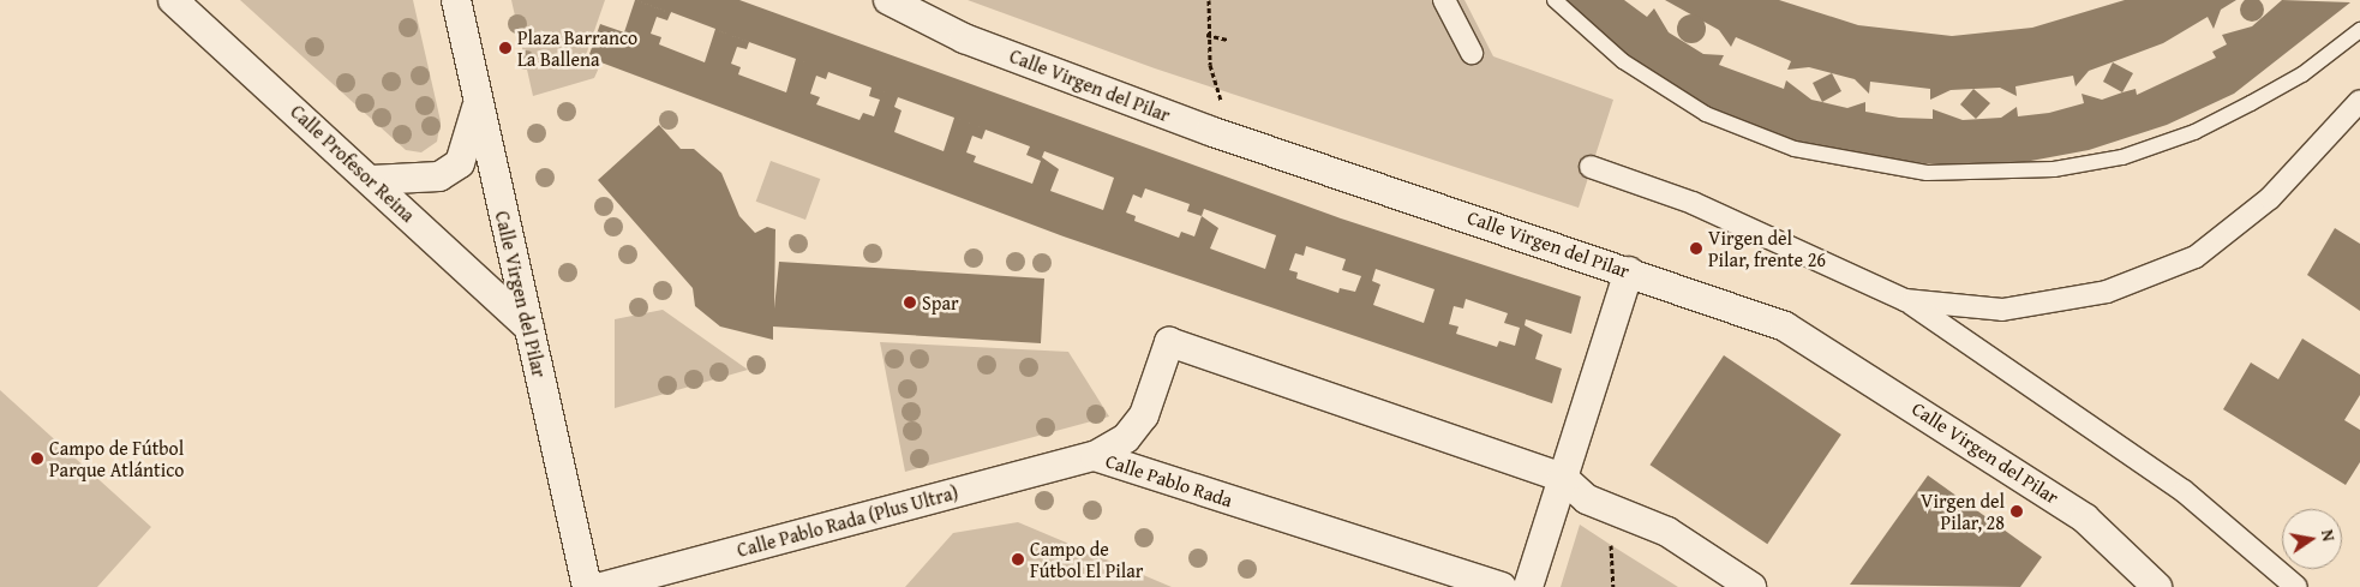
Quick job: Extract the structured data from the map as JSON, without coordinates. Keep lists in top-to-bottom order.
{
  "streets": {
    "street": [
      "Calle Virgen del Pilar",
      "Calle Profesor Reina",
      "Calle Pablo Rada",
      "Calle Pablo Rada (Plus Ultra)"
    ]
  },
  "crossings": [
    ["Calle Virgen del Pilar", "Calle Profesor Reina"],
    ["Calle Pablo Rada", "Calle Pablo Rada (Plus Ultra)"]
  ],
  "places": [
    "Plaza Barranco La Ballena",
    "Virgen del Pilar, frente 26",
    "Spar",
    "Campo de Fútbol Parque Atlántico",
    "Virgen del Pilar, 28",
    "Campo de Fútbol El Pilar"
  ],
  "north": "right"
}
